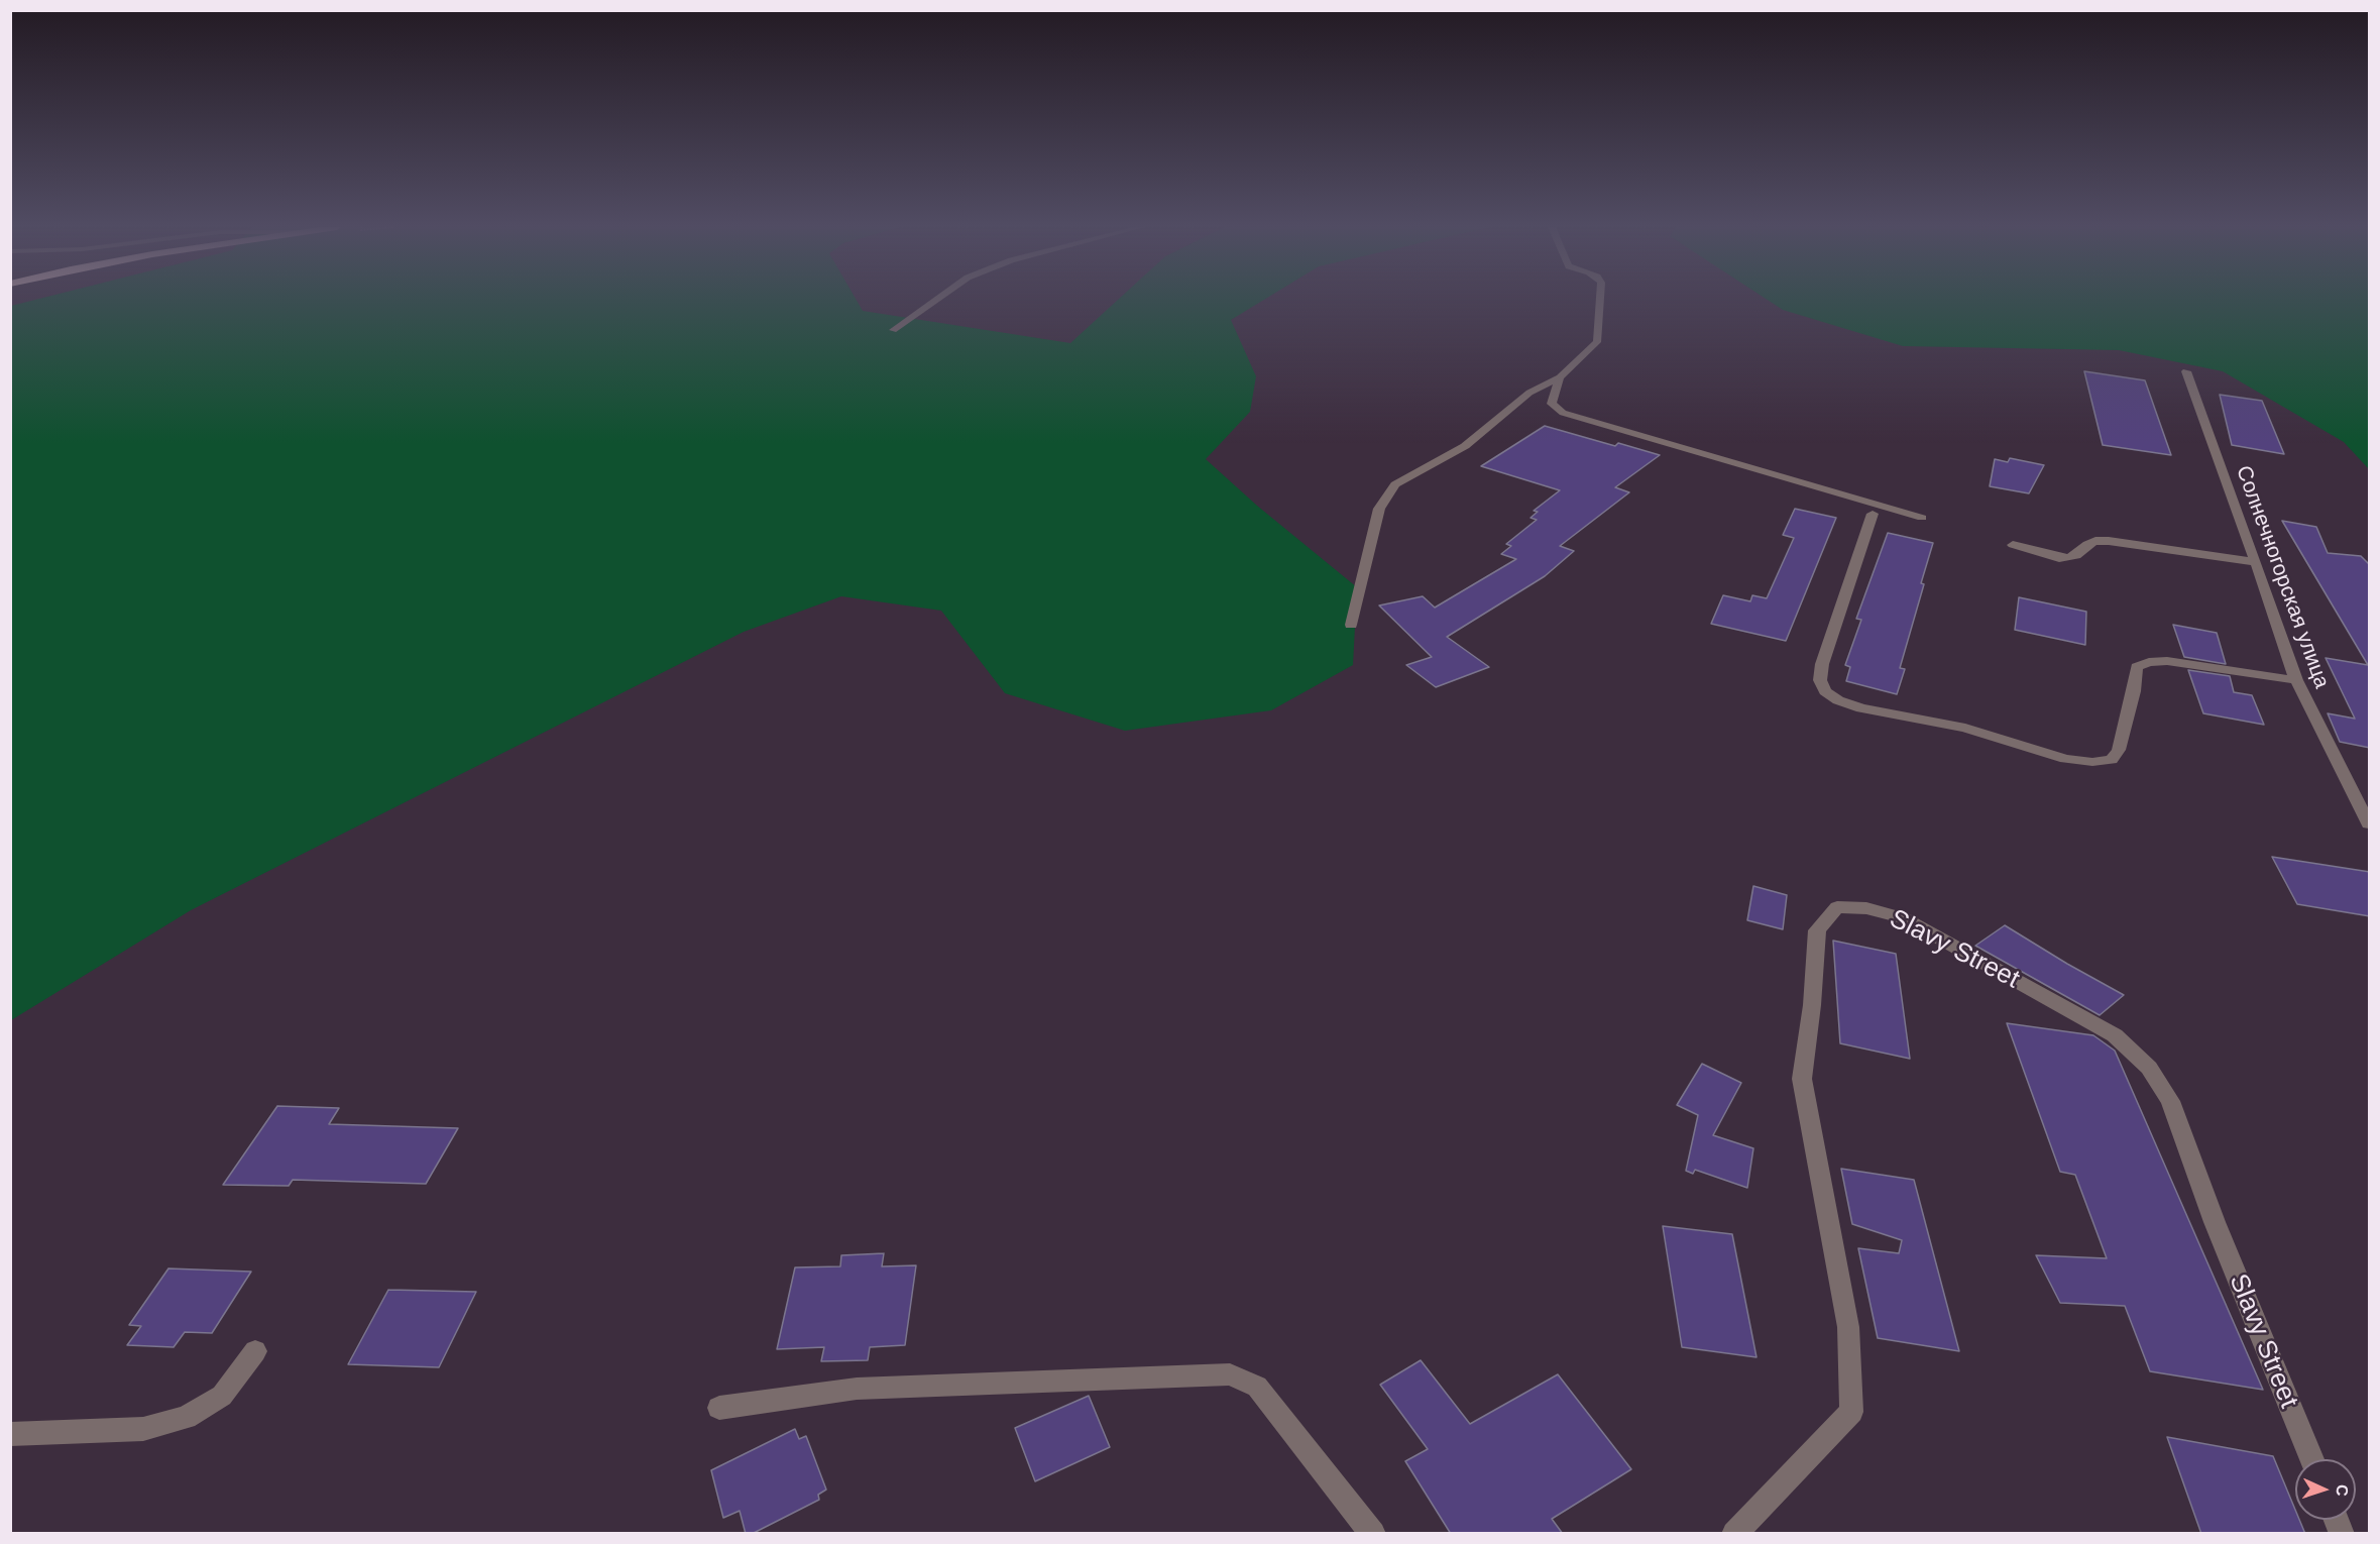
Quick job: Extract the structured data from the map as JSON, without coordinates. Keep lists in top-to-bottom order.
{
  "streets": {
    "street": ["Солнечногорская улица", "Slavy Street"]
  },
  "north": "right"
}
